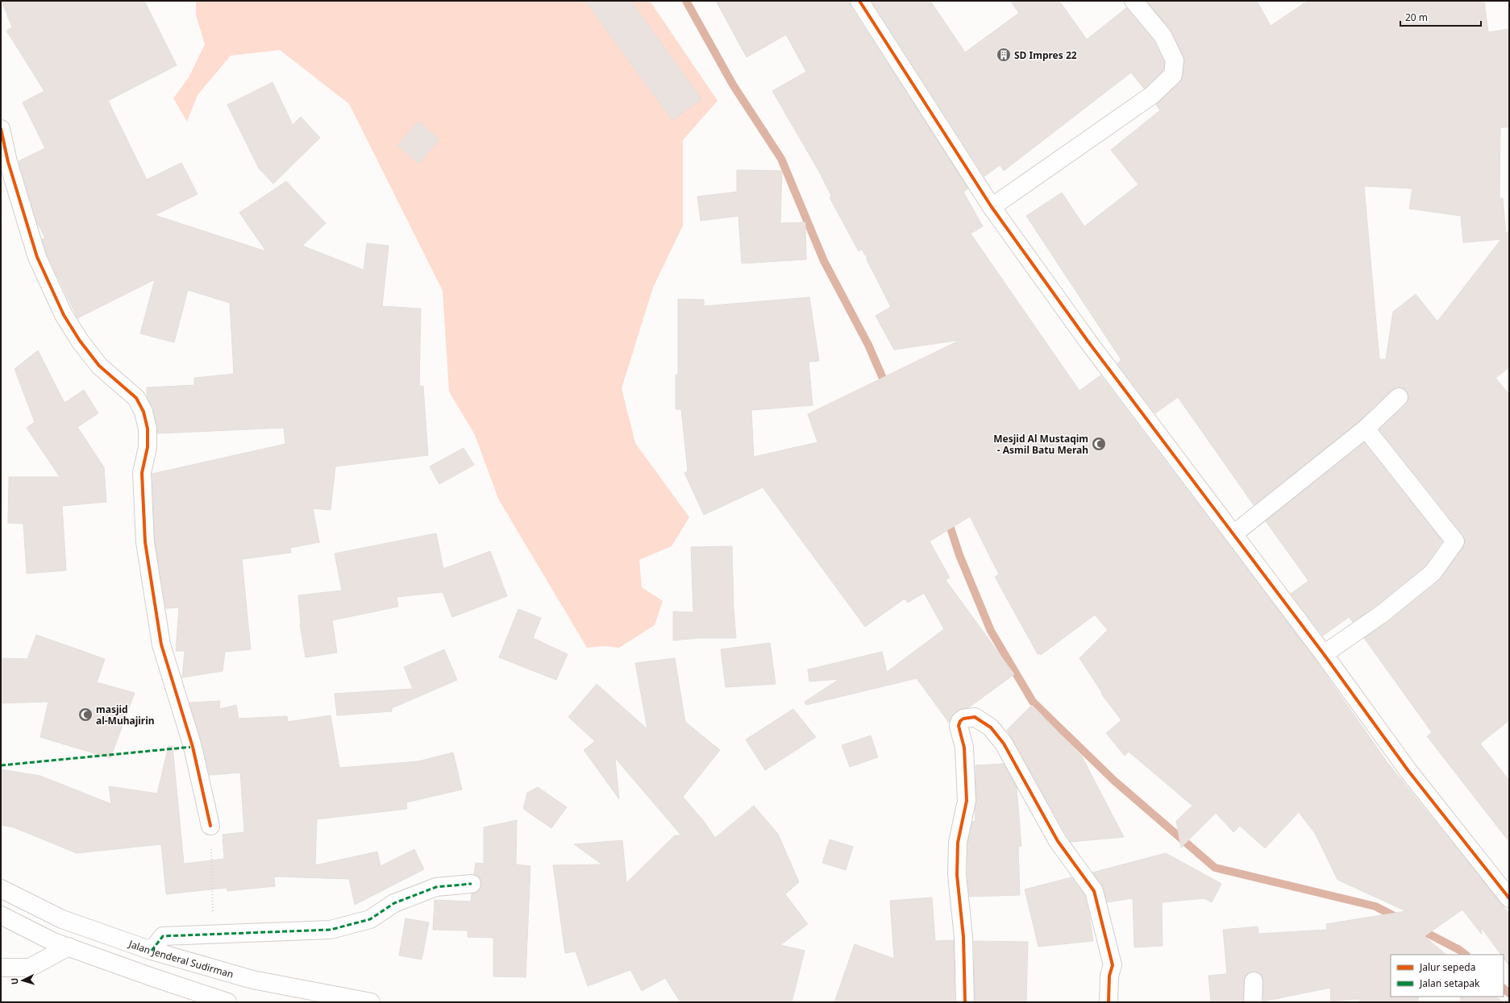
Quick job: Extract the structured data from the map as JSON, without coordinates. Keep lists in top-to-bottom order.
{
  "streets": {
    "main road": ["Jalan Jenderal Sudirman"]
  },
  "places": {
    "building": ["SD Impres 22"],
    "mosque": ["Mesjid Al Mustaqim - Asmil Batu Merah", "masjid al-Muhajirin"]
  },
  "legend": ["Jalur sepeda", "Jalan setapak"],
  "scale_bar": "20 m",
  "north": "left"
}
